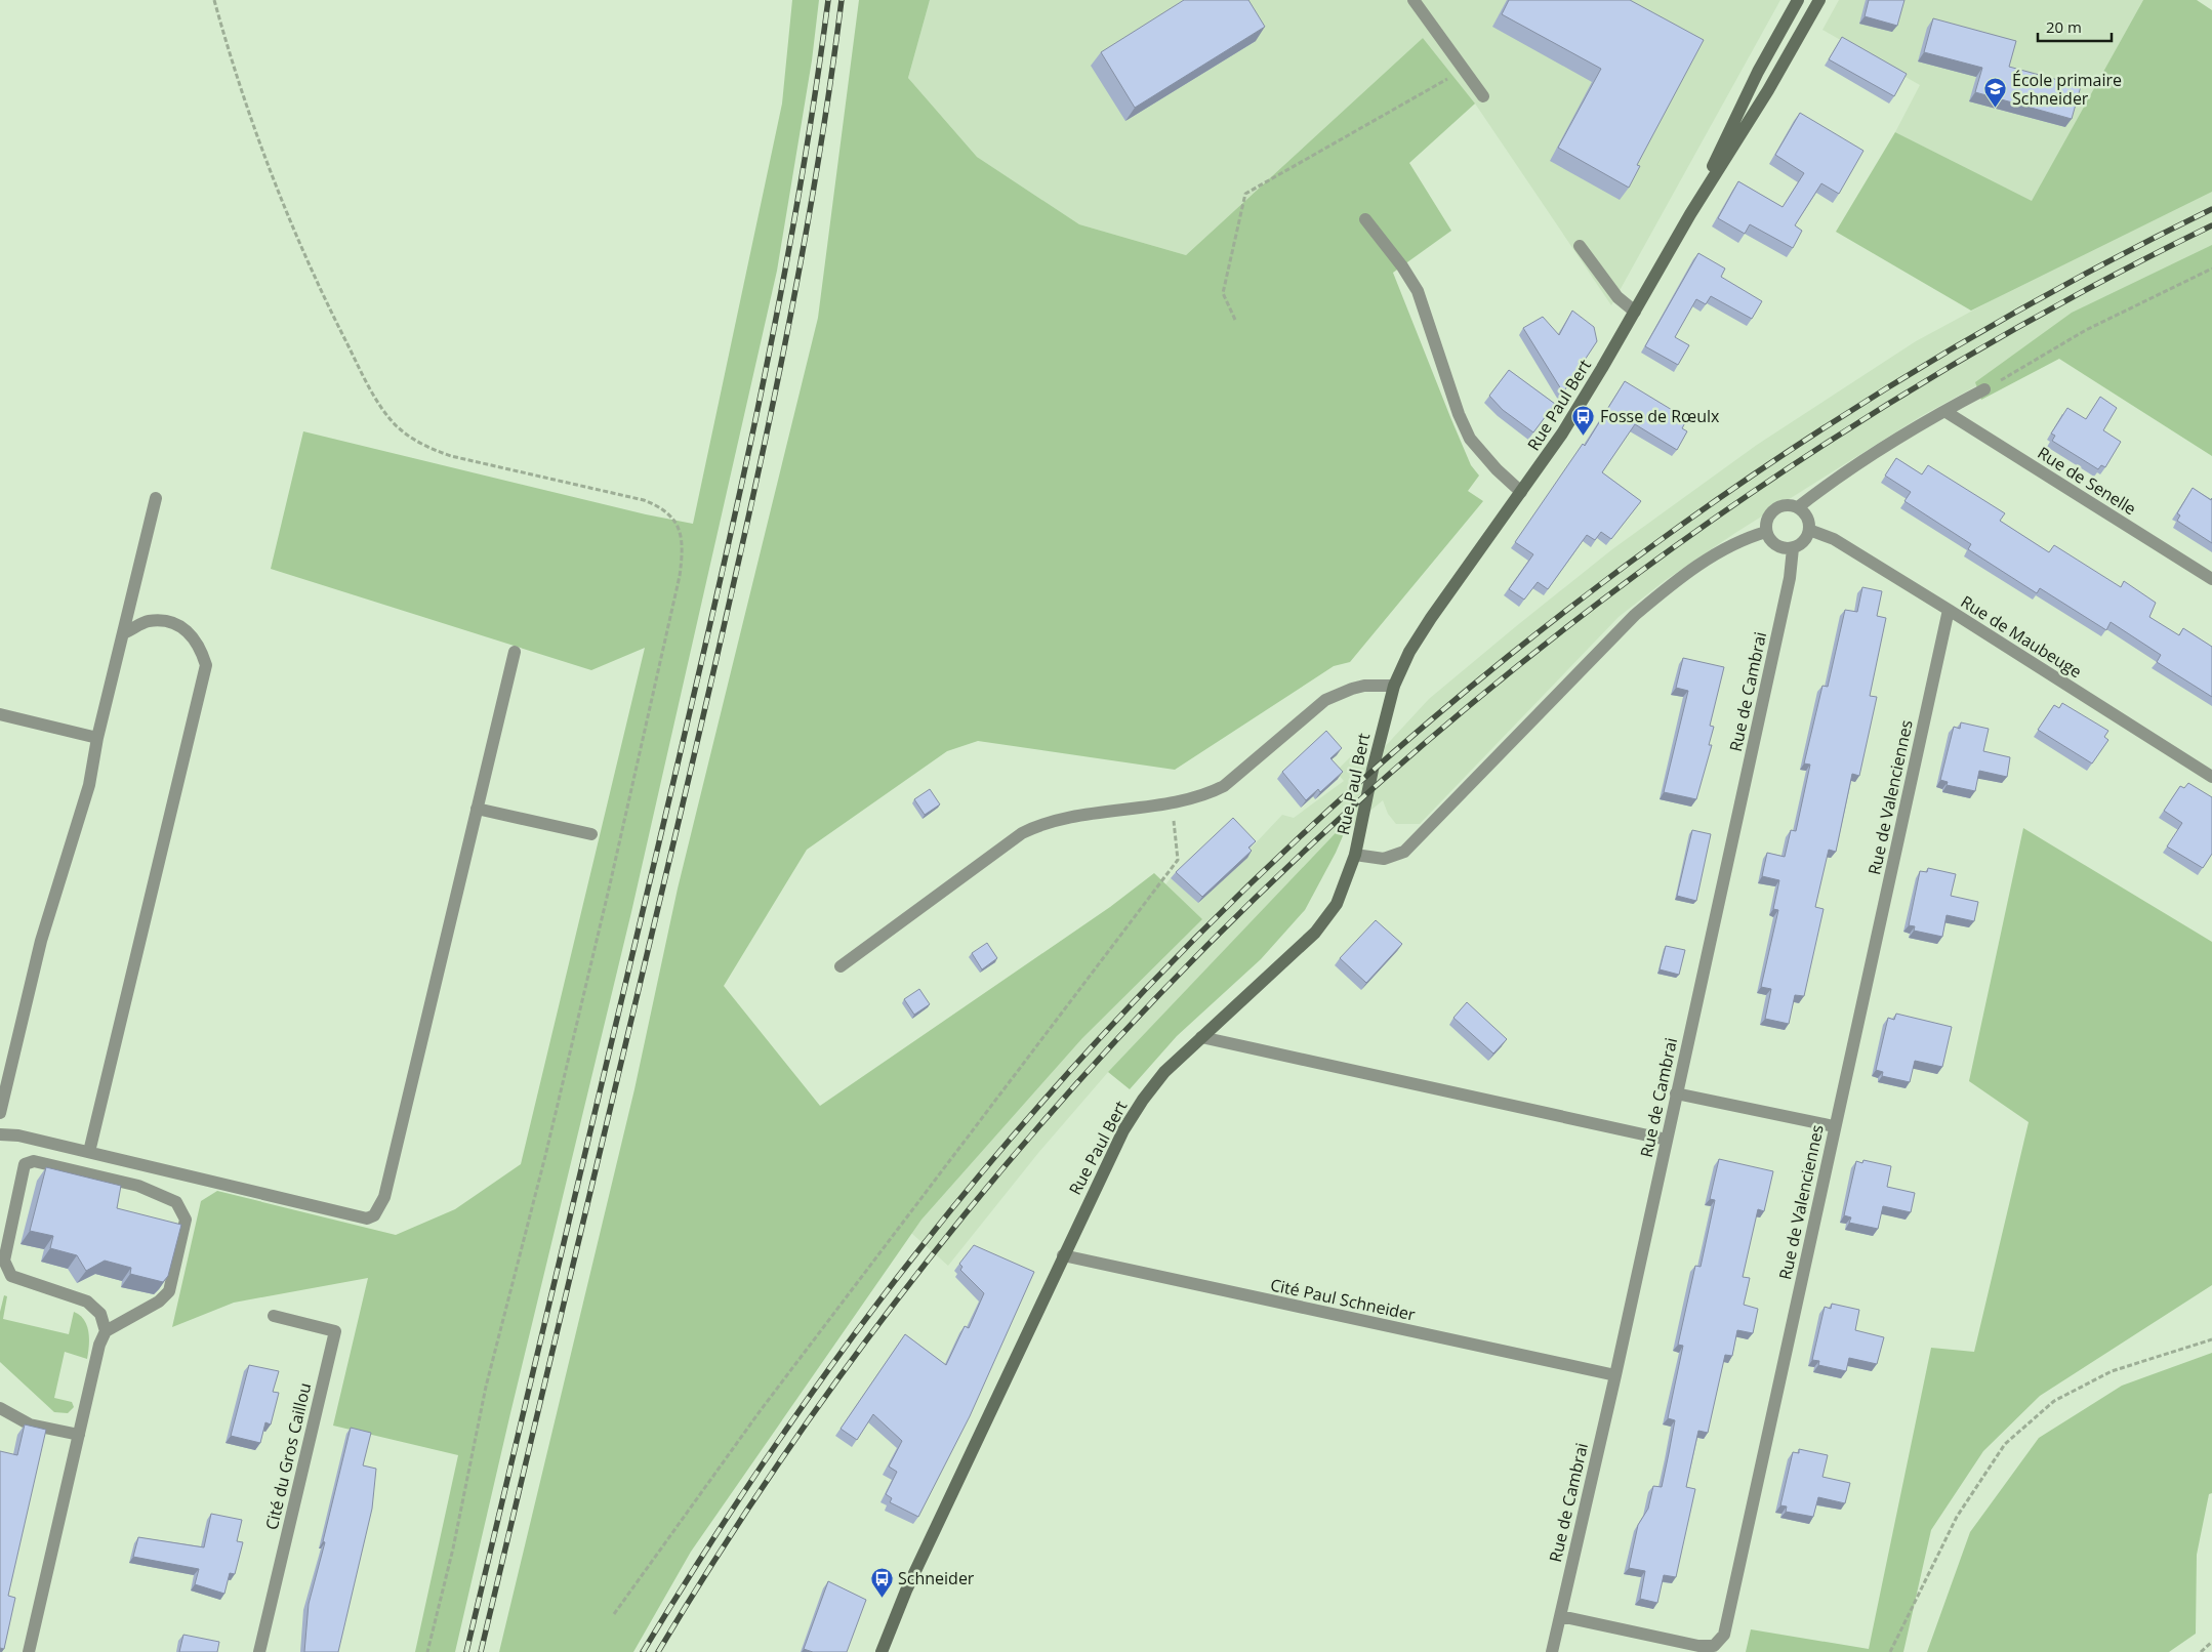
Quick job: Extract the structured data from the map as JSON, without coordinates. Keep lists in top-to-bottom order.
{
  "streets": {
    "street": [
      "Rue Paul Bert",
      "Rue de Senelle",
      "Rue de Maubeuge",
      "Rue de Cambrai",
      "Rue de Valenciennes",
      "Cité Paul Schneider",
      "Cité du Gros Caillou"
    ]
  },
  "crossings": [
    ["Rue Paul Bert", "Cité Paul Schneider"],
    ["Rue de Maubeuge", "Rue de Cambrai"],
    ["Rue de Maubeuge", "Rue de Valenciennes"],
    ["Rue de Cambrai", "Rue de Valenciennes"],
    ["Rue de Cambrai", "Cité Paul Schneider"]
  ],
  "places": {
    "school or university": ["École primaire Schneider"],
    "bus stop": ["Fosse de Rœulx", "Schneider"]
  },
  "scale_bar": "20 m"
}
